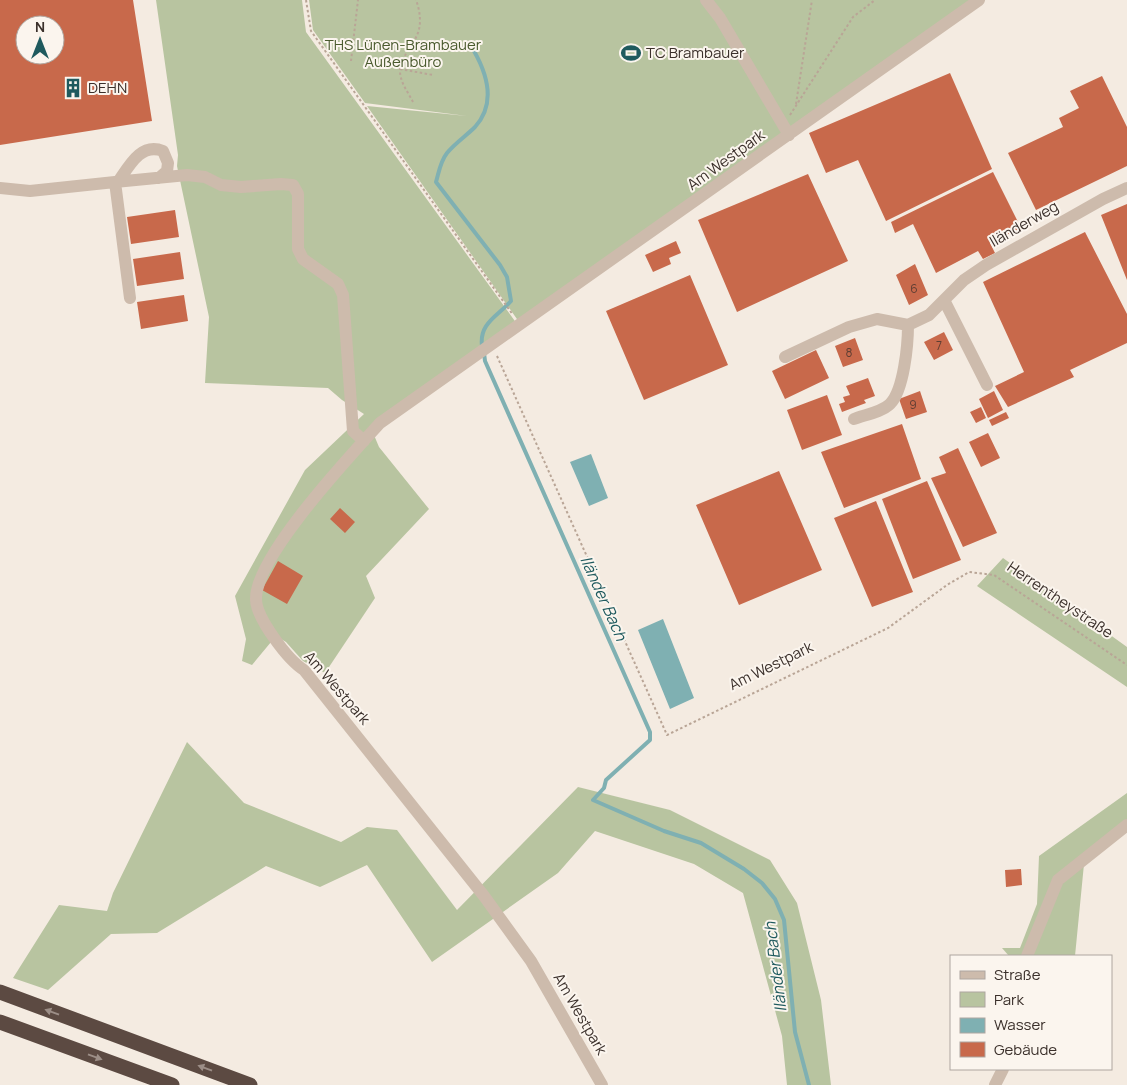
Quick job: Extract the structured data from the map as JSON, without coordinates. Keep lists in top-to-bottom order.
{
  "streets": {
    "street": ["Am Westpark", "Iländerweg"],
    "path": ["Herrentheystraße"]
  },
  "crossings": [
    ["Am Westpark", "Herrentheystraße"]
  ],
  "water": ["Iländer Bach"],
  "parks": ["THS Lünen-Brambauer Außenbüro"],
  "places": {
    "sports": ["TC Brambauer"],
    "building": ["DEHN"]
  },
  "house_numbers": [
    "6",
    "7",
    "8",
    "9"
  ],
  "legend": [
    "Straße",
    "Park",
    "Wasser",
    "Gebäude"
  ],
  "north": "top"
}
